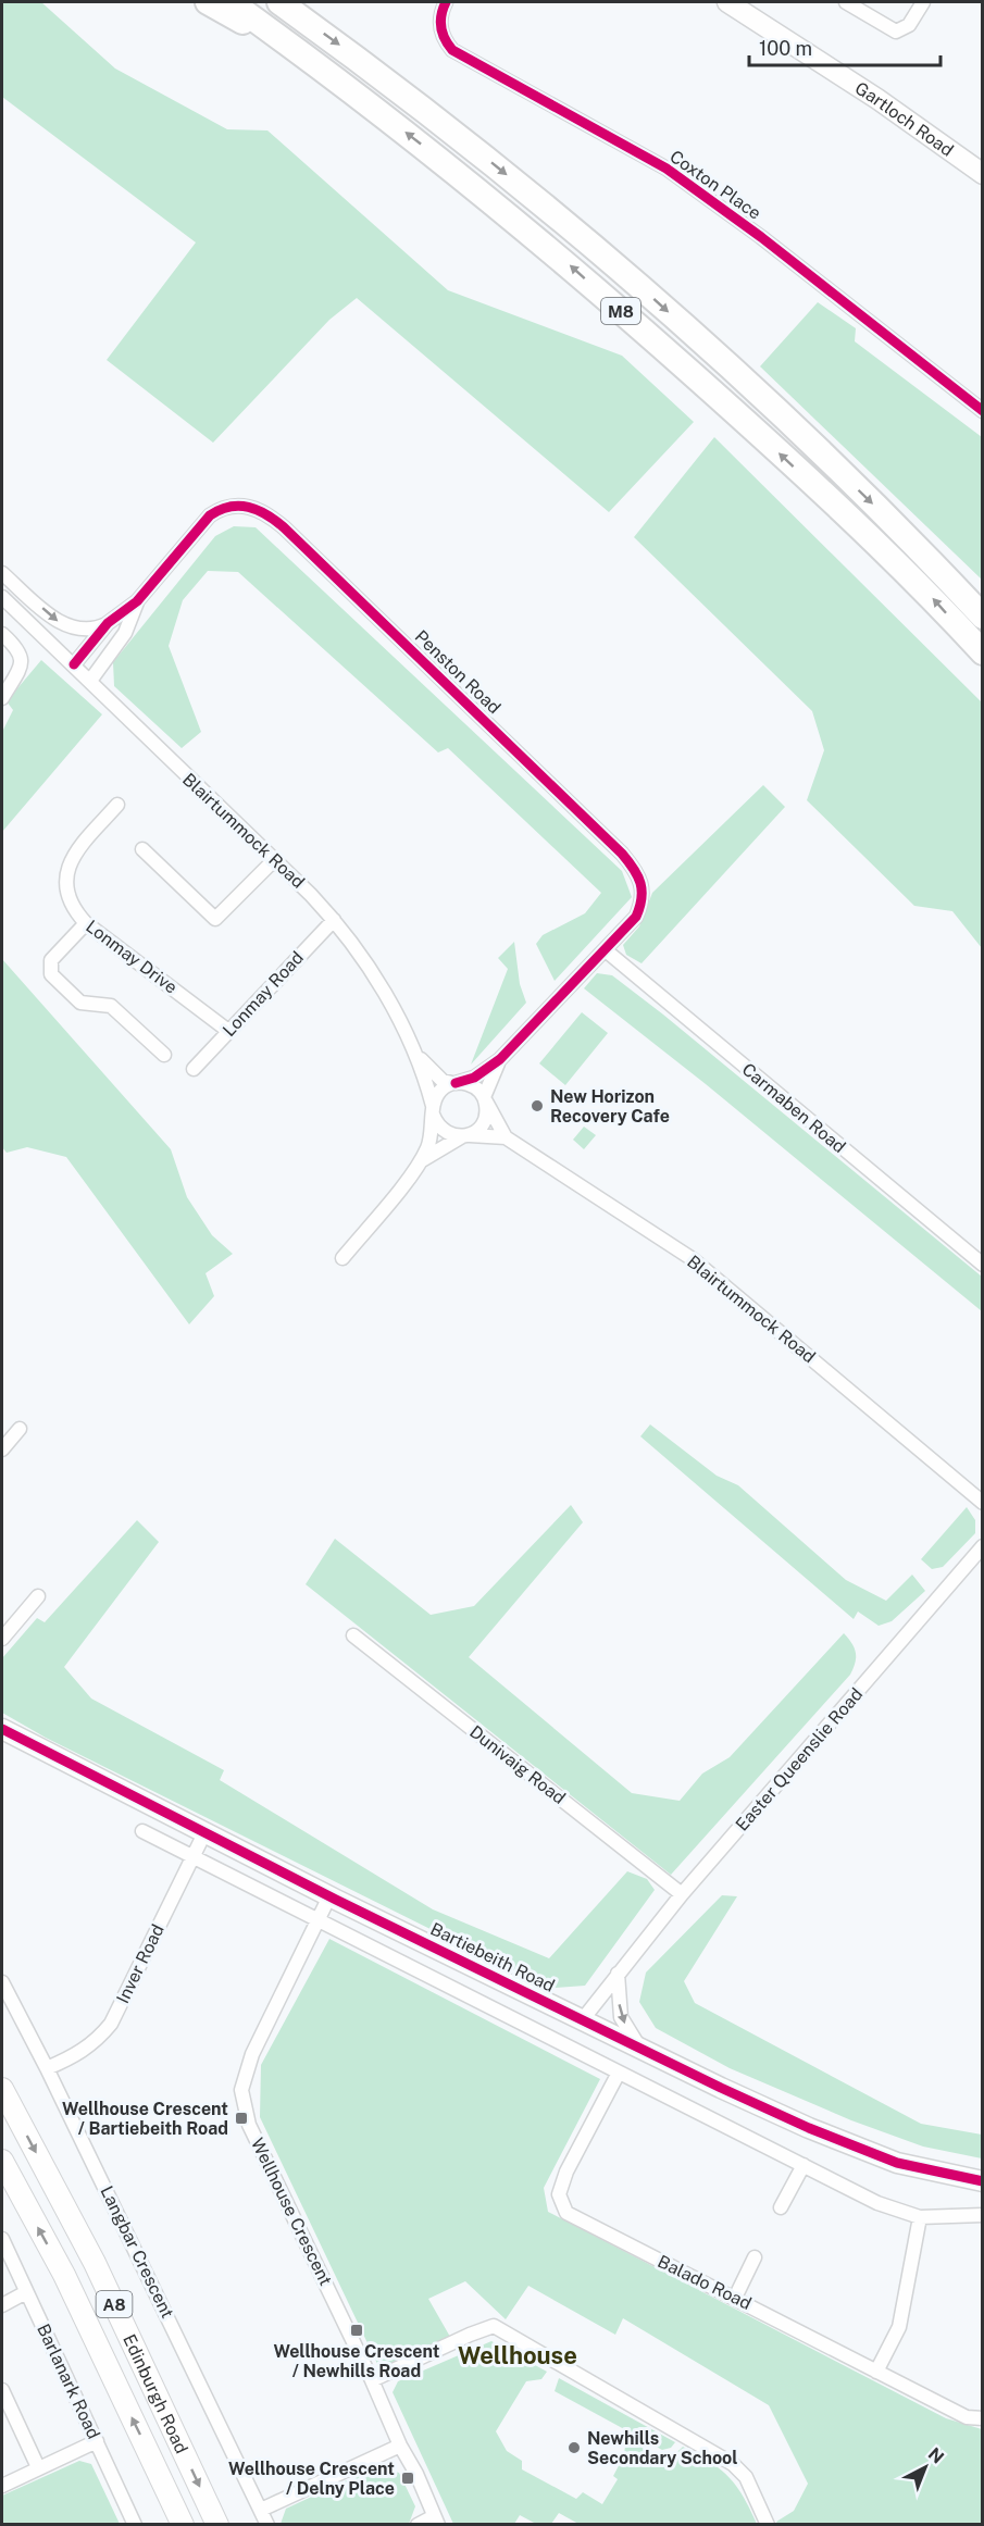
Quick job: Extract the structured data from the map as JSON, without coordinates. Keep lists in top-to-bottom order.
{
  "streets": {
    "highway": ["M8"],
    "main road": ["A8", "Edinburgh Road"],
    "street": [
      "Gartloch Road",
      "Coxton Place",
      "Penston Road",
      "Blairtummock Road",
      "Lonmay Drive",
      "Lonmay Road",
      "Carmaben Road",
      "Easter Queenslie Road",
      "Dunivaig Road",
      "Bartiebeith Road",
      "Inver Road",
      "Wellhouse Crescent",
      "Langbar Crescent",
      "Balado Road",
      "Barlanark Road"
    ]
  },
  "crossings": [
    ["Penston Road", "Blairtummock Road"],
    ["Penston Road", "Carmaben Road"],
    ["Blairtummock Road", "Lonmay Road"],
    ["Lonmay Drive", "Lonmay Road"],
    ["Easter Queenslie Road", "Dunivaig Road"],
    ["Easter Queenslie Road", "Bartiebeith Road"],
    ["Bartiebeith Road", "Inver Road"],
    ["Bartiebeith Road", "Wellhouse Crescent"],
    ["Inver Road", "Langbar Crescent"]
  ],
  "districts": ["Wellhouse"],
  "places": {
    "other": ["New Horizon Recovery Cafe", "Newhills Secondary School"],
    "transit": ["Wellhouse Crescent / Bartiebeith Road", "Wellhouse Crescent / Newhills Road", "Wellhouse Crescent / Delny Place"]
  },
  "scale_bar": "100 m",
  "north": "top right"
}
